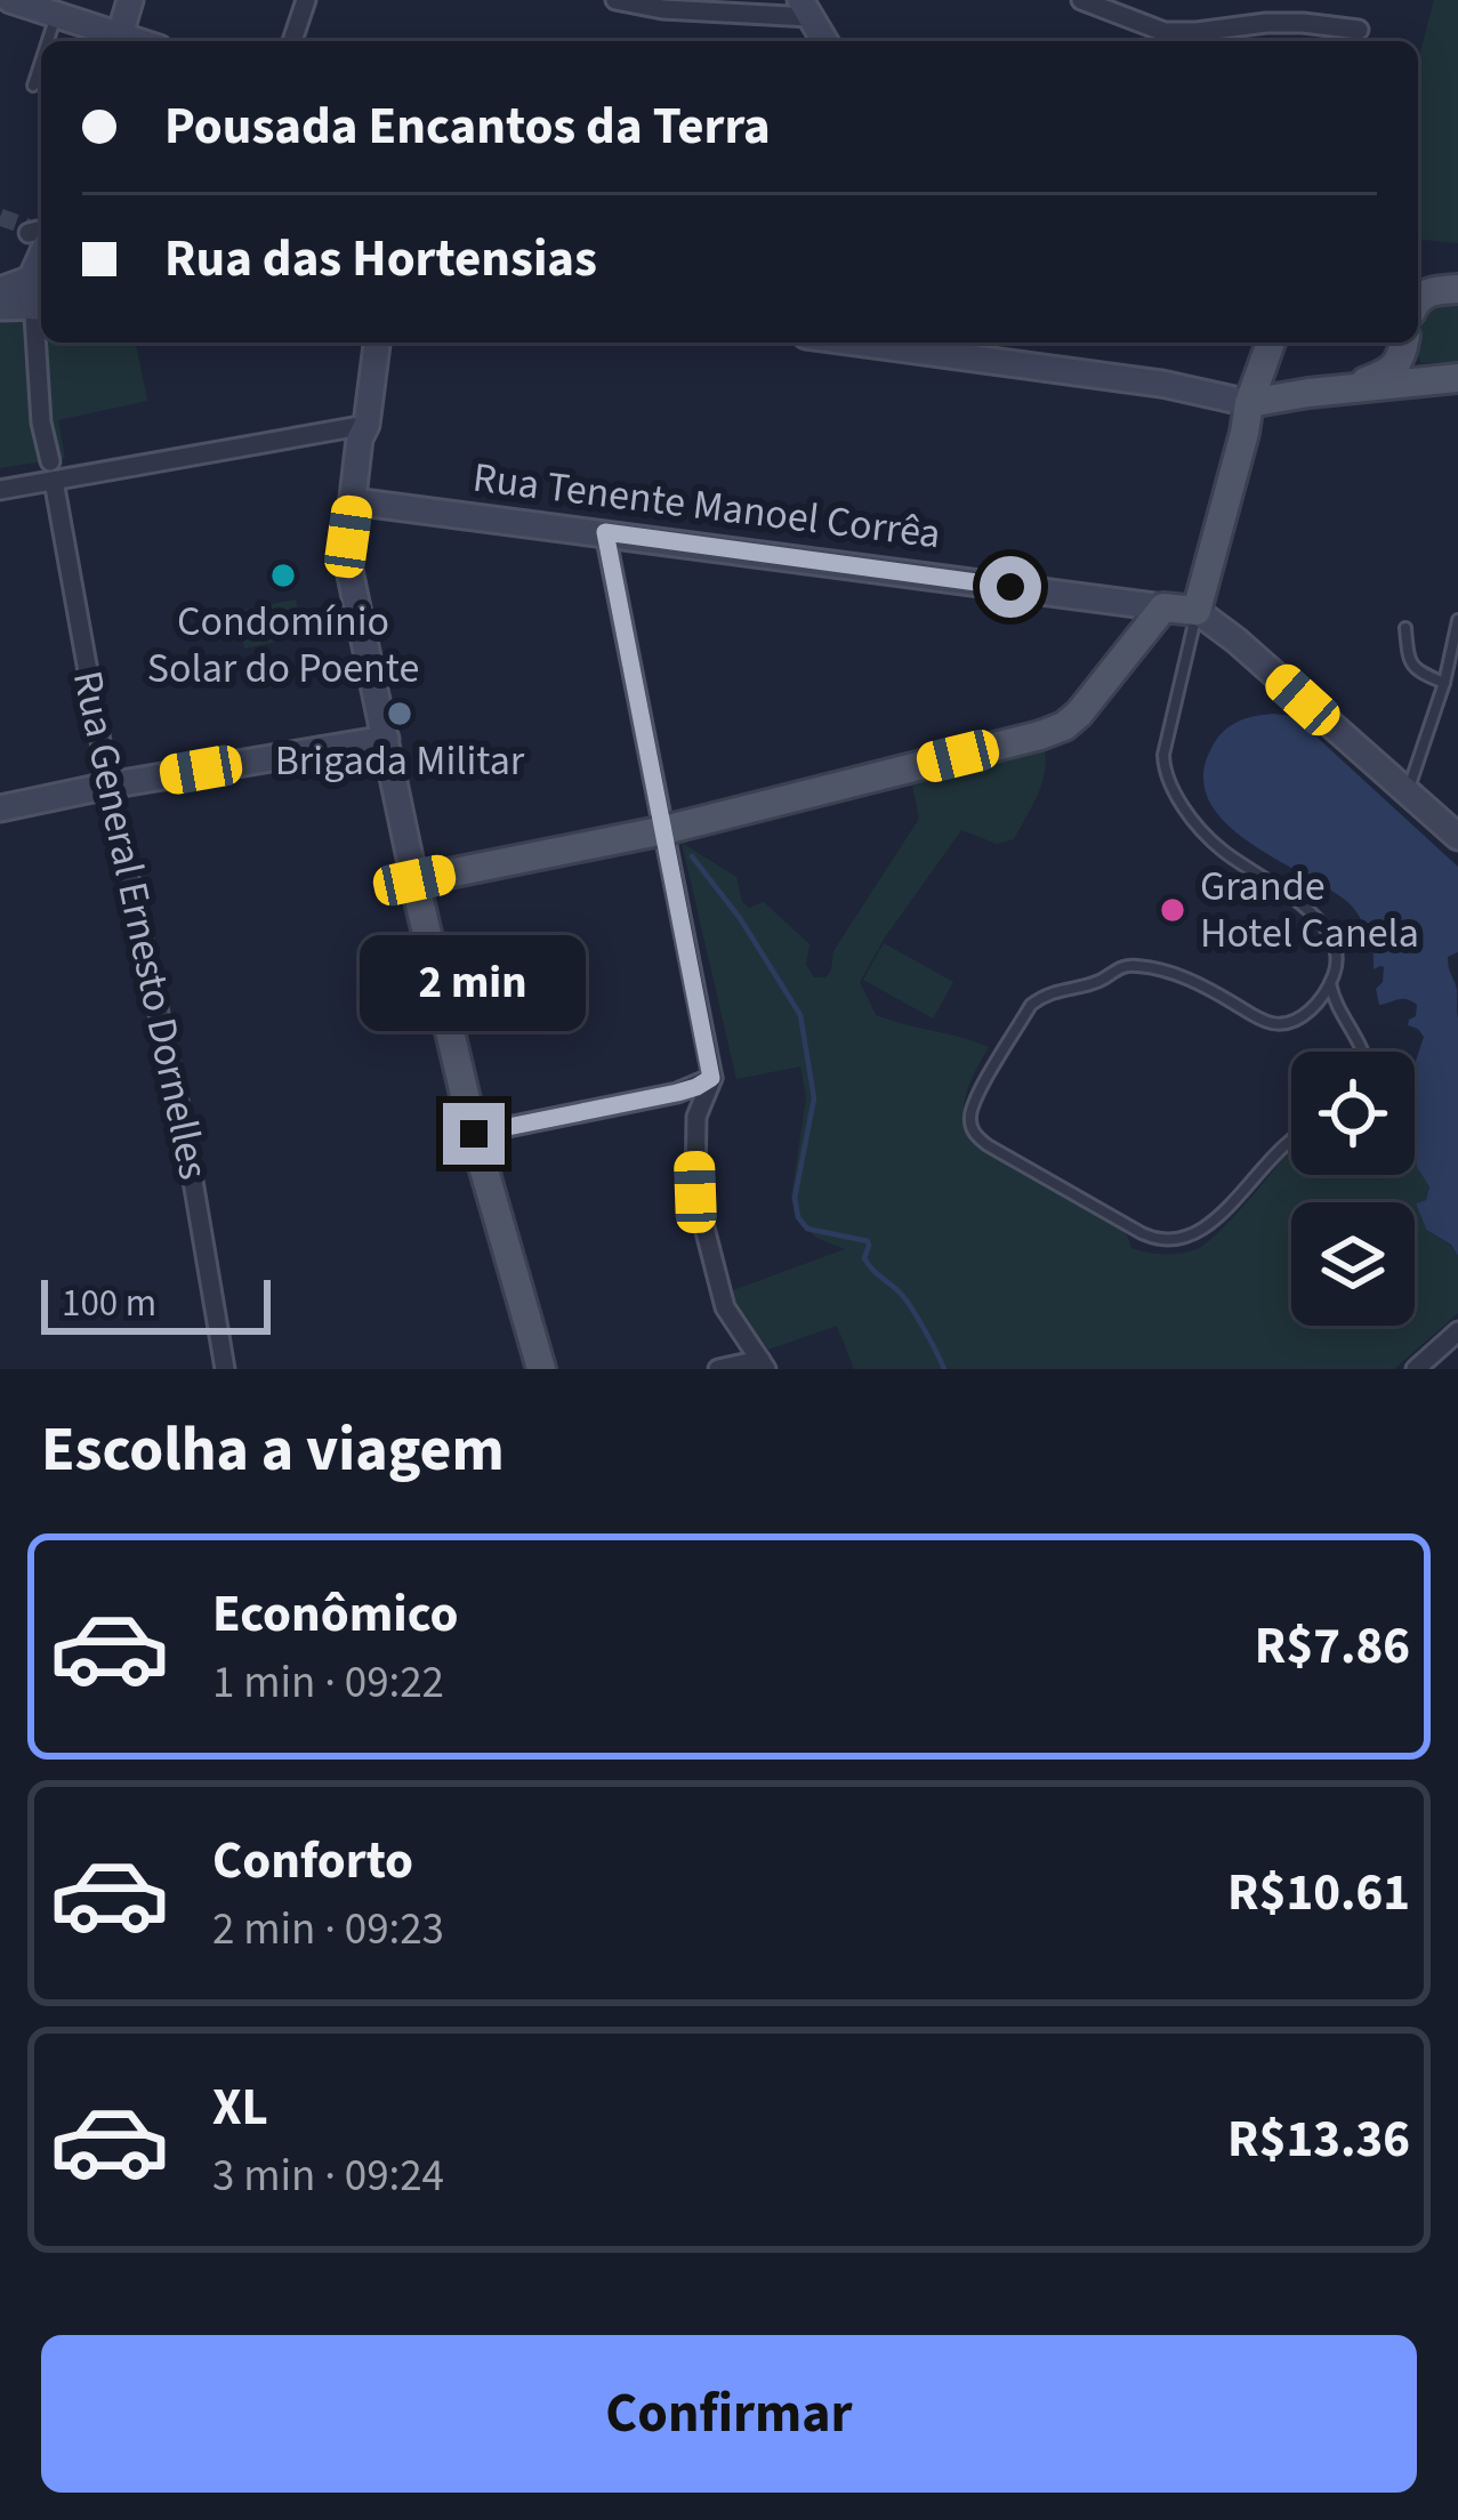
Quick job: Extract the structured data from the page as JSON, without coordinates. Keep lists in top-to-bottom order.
{
  "streets": {
    "main road": ["Rua Tenente Manoel Corrêa"],
    "street": ["Rua General Ernesto Dornelles"]
  },
  "places": ["Condomínio Solar do Poente", "Brigada Militar", "Grande Hotel Canela"],
  "scale_bar": "100 m",
  "page": {
    "banner": ["Pousada Encantos da Terra", "Rua das Hortensias"],
    "bubble": "2 min",
    "scale": "100 m",
    "heading": "Escolha a viagem",
    "list": [
      {
        "name": "Econômico",
        "note": "1 min · 09:22",
        "value": "R$7.86"
      },
      {
        "name": "Conforto",
        "note": "2 min · 09:23",
        "value": "R$10.61"
      },
      {
        "name": "XL",
        "note": "3 min · 09:24",
        "value": "R$13.36"
      }
    ],
    "buttons": "Confirmar"
  }
}
